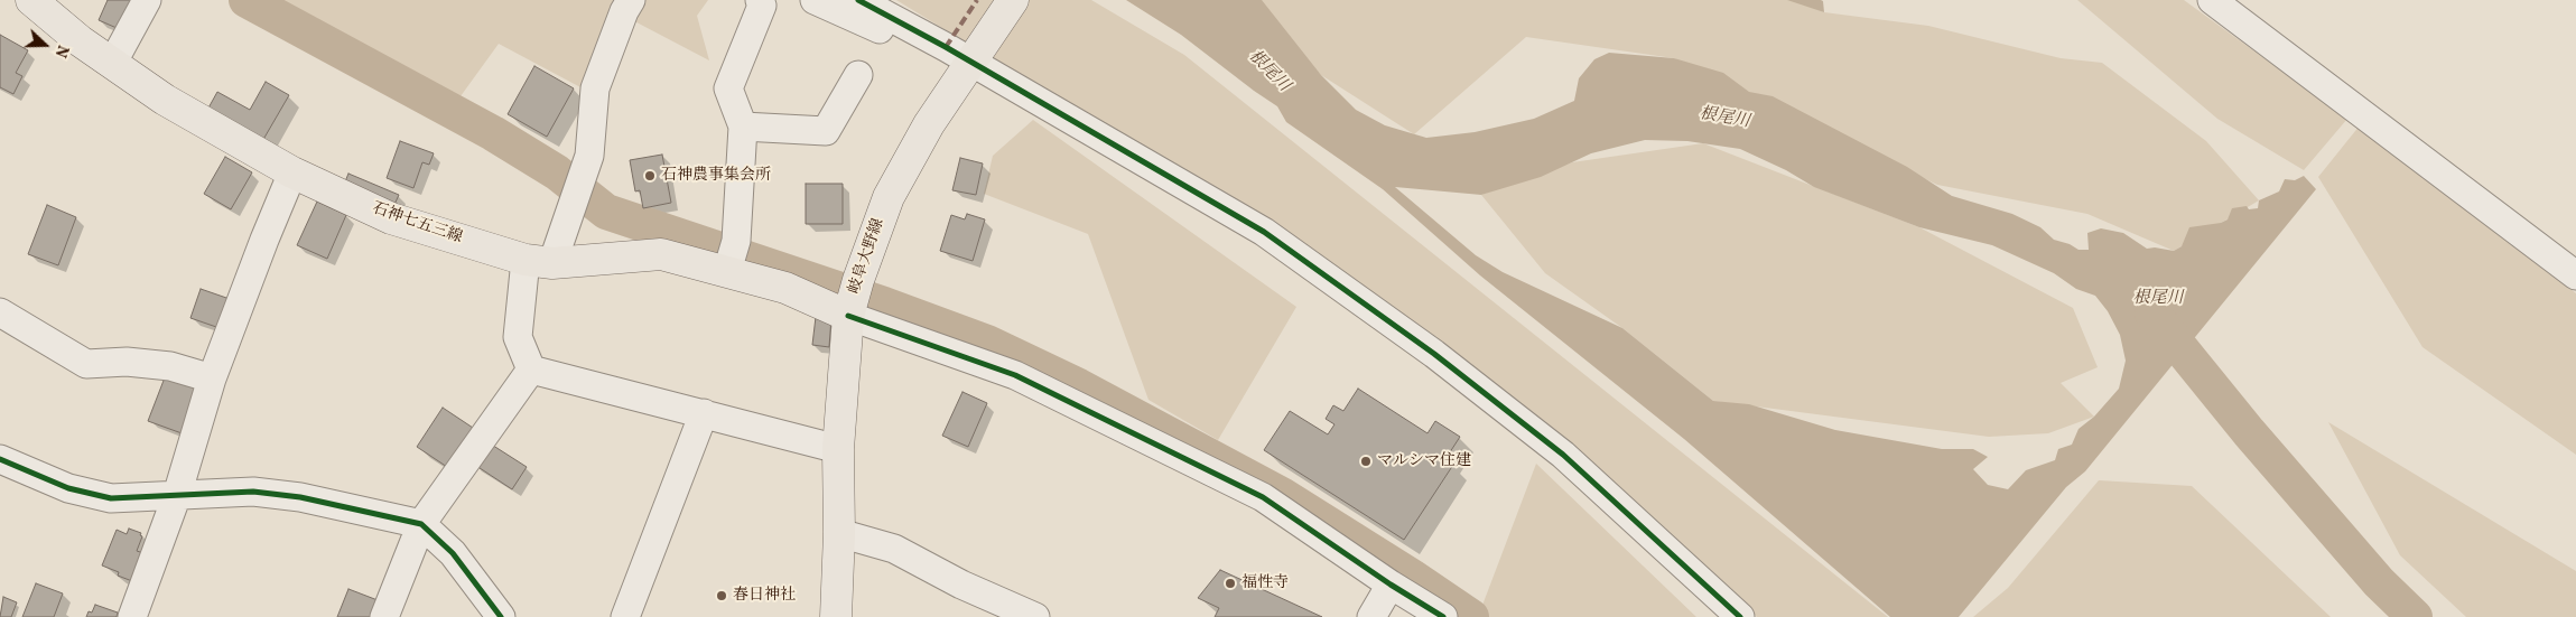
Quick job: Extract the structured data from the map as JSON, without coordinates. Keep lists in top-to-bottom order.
{
  "streets": {
    "main road": ["石神七五三線", "岐阜大野線"]
  },
  "crossings": [
    ["石神七五三線", "岐阜大野線"]
  ],
  "water": ["根尾川"],
  "places": [
    "石神農事集会所",
    "マルシマ住建",
    "福性寺",
    "春日神社"
  ],
  "north": "right"
}
